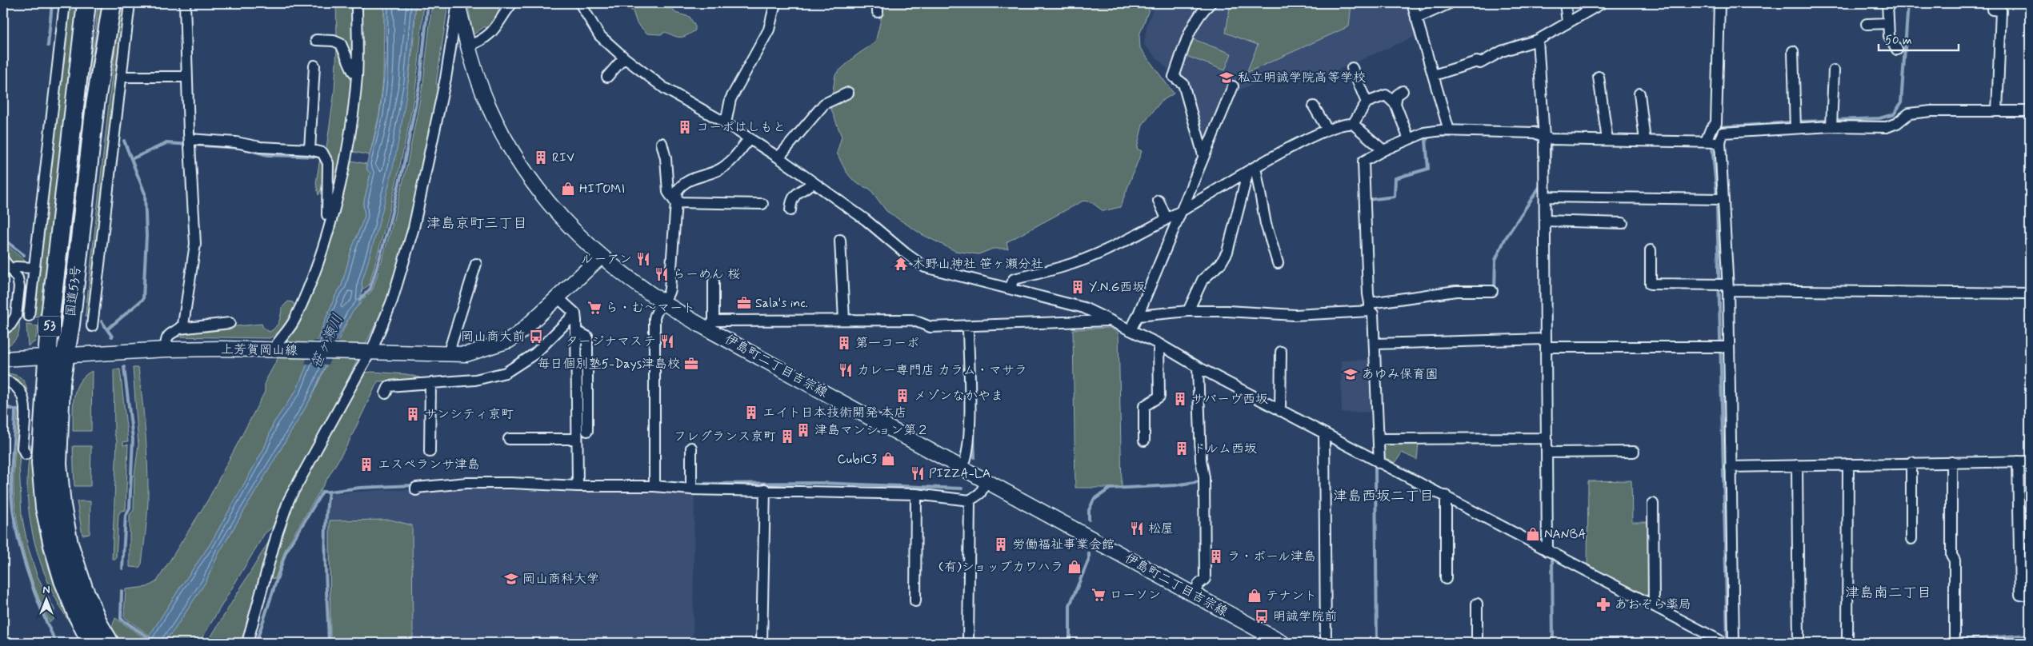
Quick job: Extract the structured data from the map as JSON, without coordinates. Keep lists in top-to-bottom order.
{
  "streets": {
    "highway": ["国道53号", "53"],
    "street": ["上芳賀岡山線", "伊島町二丁目吉宗線"]
  },
  "crossings": [
    ["国道53号", "上芳賀岡山線"],
    ["上芳賀岡山線", "伊島町二丁目吉宗線"]
  ],
  "districts": ["津島京町三丁目", "津島西坂二丁目", "津島南二丁目"],
  "water": ["笹ヶ瀬川"],
  "places": {
    "school or university": ["私立明誠学院高等学校", "あゆみ保育園", "岡山商科大学"],
    "building": [
      "コーポはしもと",
      "RIV",
      "Y.N.G西坂",
      "第一コーポ",
      "メゾンなかやま",
      "サバーヴ西坂",
      "エイト日本技術開発 本店",
      "サンシティ京町",
      "津島マンション第２",
      "フレグランス京町",
      "ドルム西坂",
      "エスペランサ津島",
      "労働福祉事業会館",
      "ラ・ポール津島"
    ],
    "shop": [
      "HITOMI",
      "CubiC3",
      "NANBA",
      "(有)ショップカワハラ",
      "テナント"
    ],
    "restaurant": [
      "ルーアン",
      "らーめん 桜",
      "タージナマステ",
      "カレー専門店 カラム・マサラ",
      "PIZZA-LA",
      "松屋"
    ],
    "temple": ["木野山神社 笹ヶ瀬分社"],
    "office": ["Sala's inc.", "毎日個別塾5-Days津島校"],
    "supermarket": ["ら・む〜マート", "ローソン"],
    "bus stop": ["岡山商大前", "明誠学院前"],
    "pharmacy": ["あおぞら薬局"]
  },
  "scale_bar": "50 m",
  "north": "top"
}
